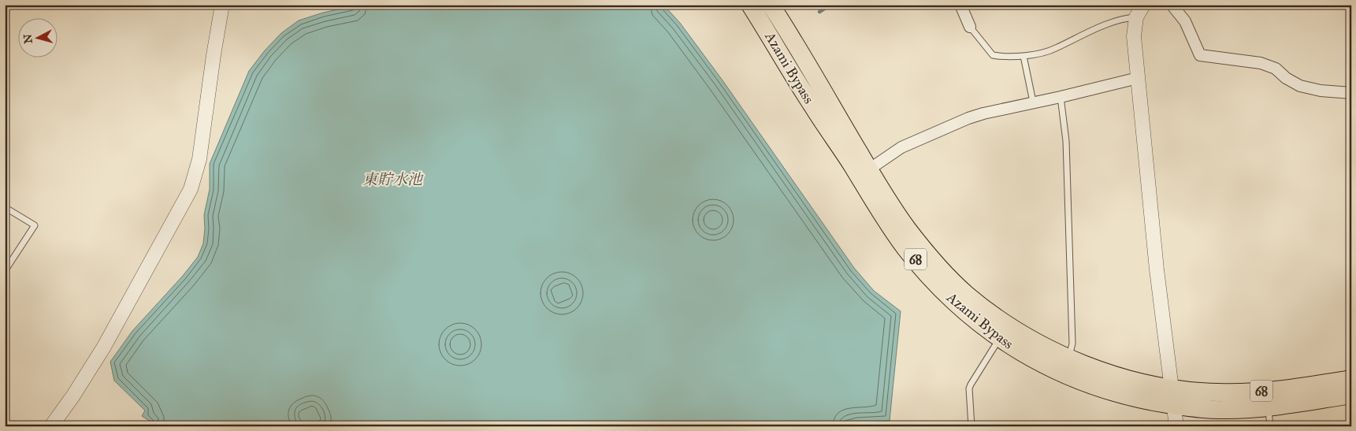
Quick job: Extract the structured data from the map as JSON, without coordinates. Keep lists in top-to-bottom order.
{
  "streets": {
    "main road": ["Azami Bypass", "68"]
  },
  "water": ["東貯水池"],
  "north": "left"
}
